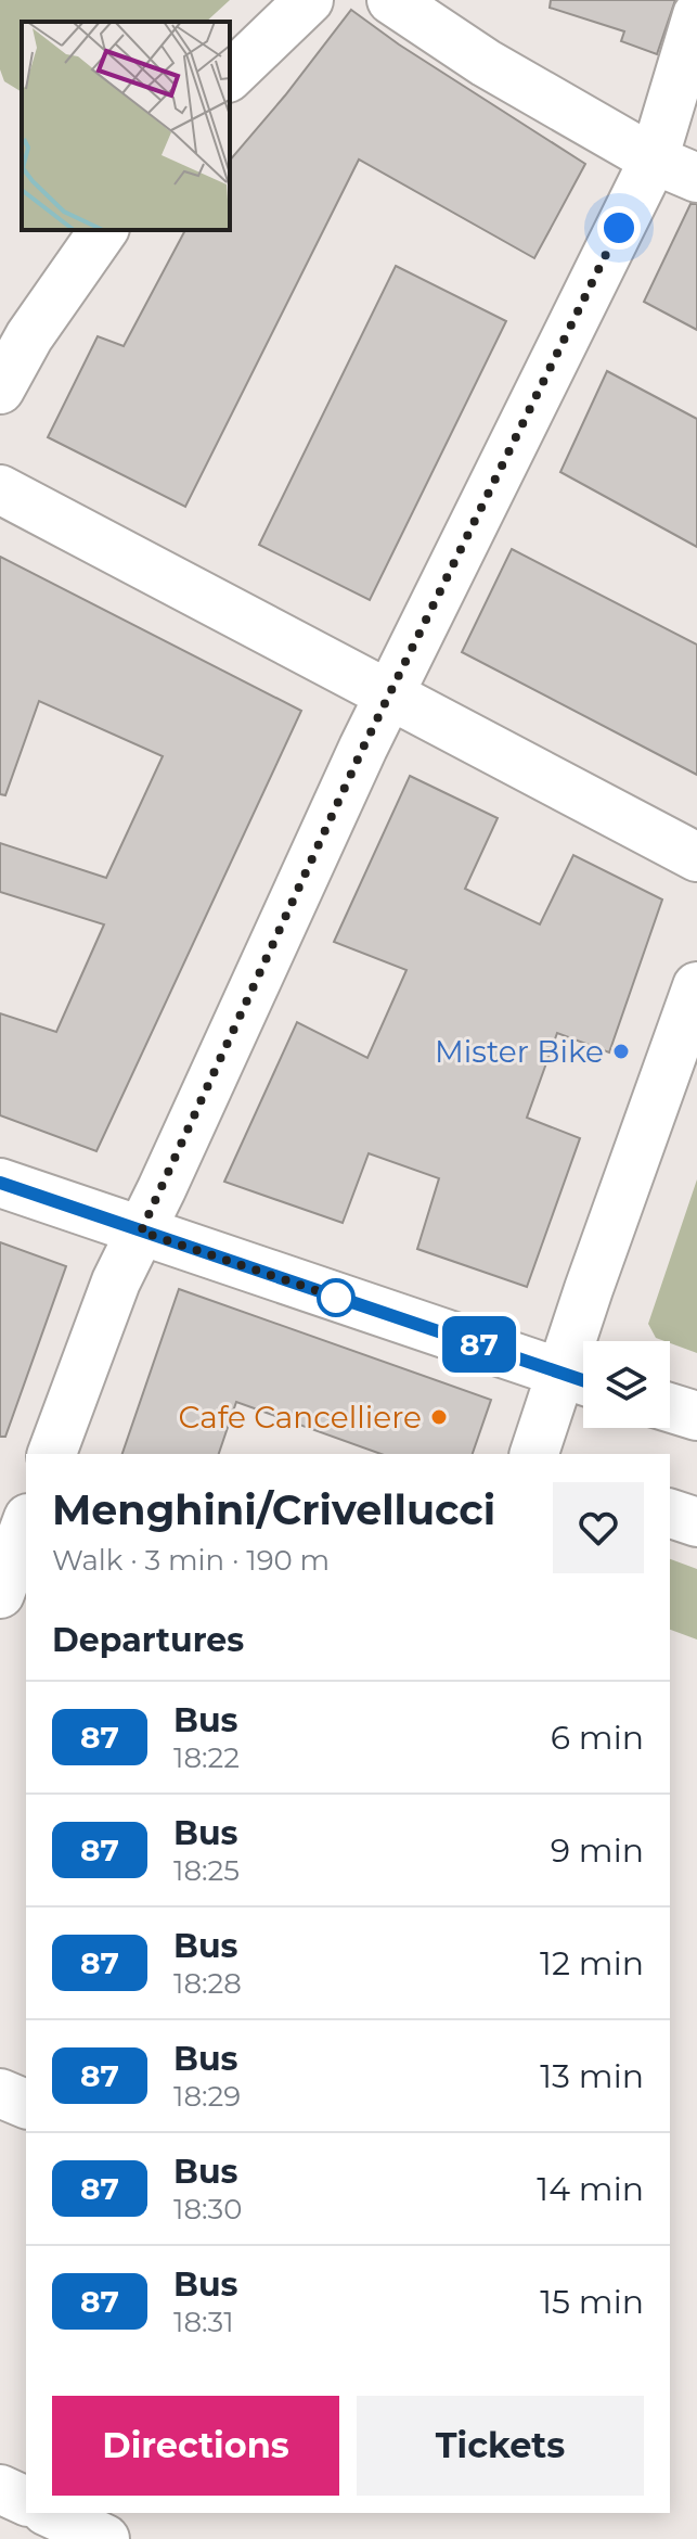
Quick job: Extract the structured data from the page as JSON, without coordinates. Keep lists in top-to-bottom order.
{
  "places": ["Mister Bike", "Cafe Cancelliere"],
  "lines": ["bus line 87"],
  "page": {
    "on_map": "87",
    "heading": [
      ["Menghini/Crivellucci", "Walk · 3 min · 190 m"],
      "Departures"
    ],
    "list": [
      {
        "mark": "87",
        "name": "Bus",
        "note": "18:22",
        "value": "6 min"
      },
      {
        "mark": "87",
        "name": "Bus",
        "note": "18:25",
        "value": "9 min"
      },
      {
        "mark": "87",
        "name": "Bus",
        "note": "18:28",
        "value": "12 min"
      },
      {
        "mark": "87",
        "name": "Bus",
        "note": "18:29",
        "value": "13 min"
      },
      {
        "mark": "87",
        "name": "Bus",
        "note": "18:30",
        "value": "14 min"
      },
      {
        "mark": "87",
        "name": "Bus",
        "note": "18:31",
        "value": "15 min"
      }
    ],
    "buttons": ["Directions", "Tickets"]
  }
}
